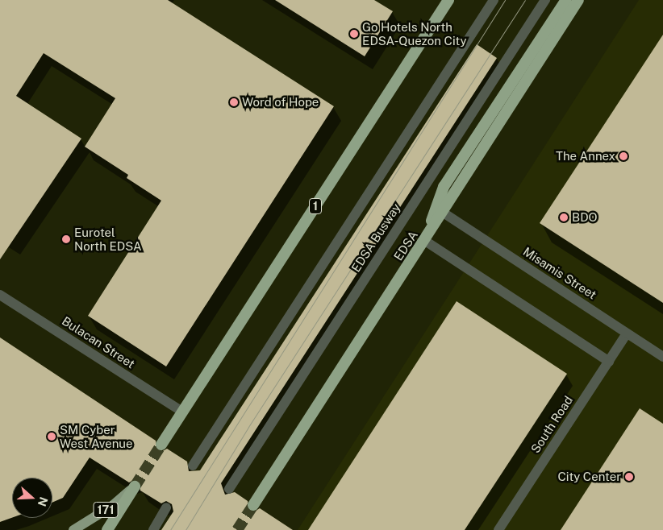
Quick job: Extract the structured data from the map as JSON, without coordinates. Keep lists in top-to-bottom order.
{
  "streets": {
    "highway": ["1", "EDSA"],
    "main road": ["171"],
    "street": [
      "EDSA Busway",
      "Misamis Street",
      "Bulacan Street",
      "South Road"
    ]
  },
  "crossings": [
    ["1", "Bulacan Street"],
    ["EDSA", "Misamis Street"],
    ["Misamis Street", "South Road"]
  ],
  "places": [
    "Go Hotels North EDSA-Quezon City",
    "Word of Hope",
    "The Annex",
    "BDO",
    "Eurotel North EDSA",
    "SM Cyber West Avenue",
    "City Center"
  ],
  "north": "right"
}
